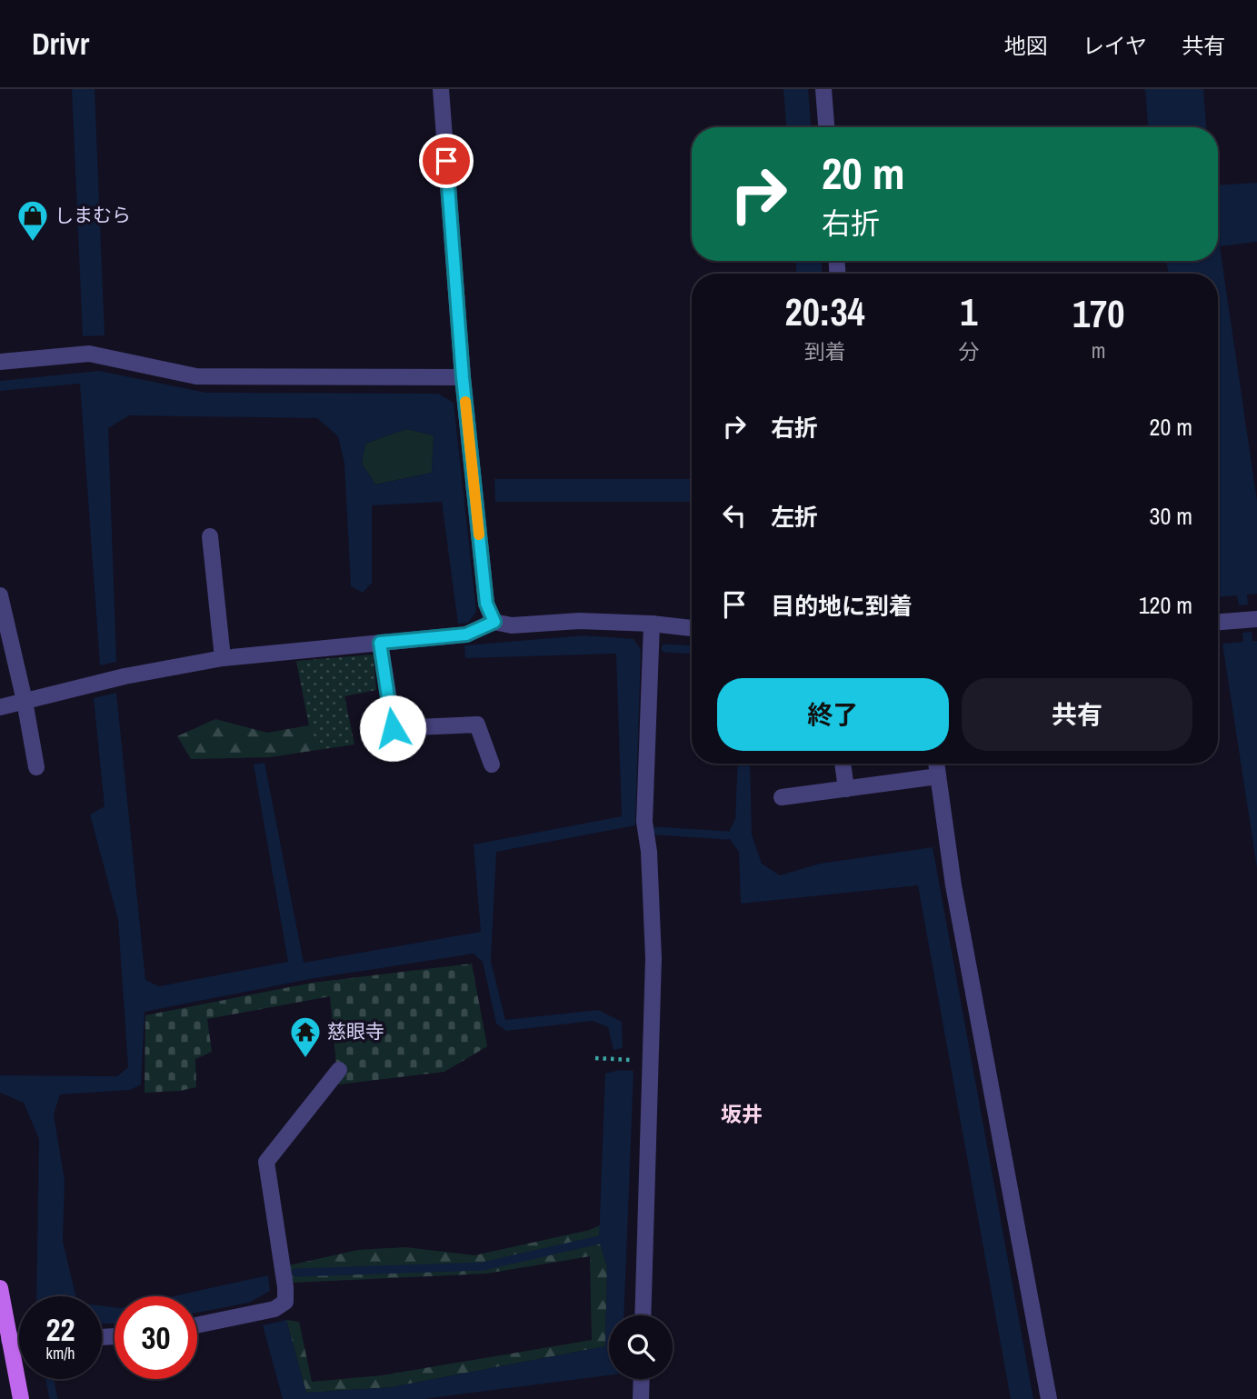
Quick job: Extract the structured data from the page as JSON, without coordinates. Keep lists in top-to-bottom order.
{
  "districts": ["坂井"],
  "places": {
    "shop": ["しまむら"],
    "temple": ["慈眼寺"]
  },
  "page": {
    "header": "Drivr",
    "nav": ["地図", "レイヤ", "共有"],
    "turn": ["20 m", "右折"],
    "eta": [
      "20:34",
      "到着",
      "1",
      "分",
      "170",
      "m"
    ],
    "list": [
      {
        "name": "右折",
        "value": "20 m"
      },
      {
        "name": "左折",
        "value": "30 m"
      },
      {
        "name": "目的地に到着",
        "value": "120 m"
      }
    ],
    "buttons": ["終了", "共有"],
    "speed": "22 km/h",
    "limit": "30"
  }
}
